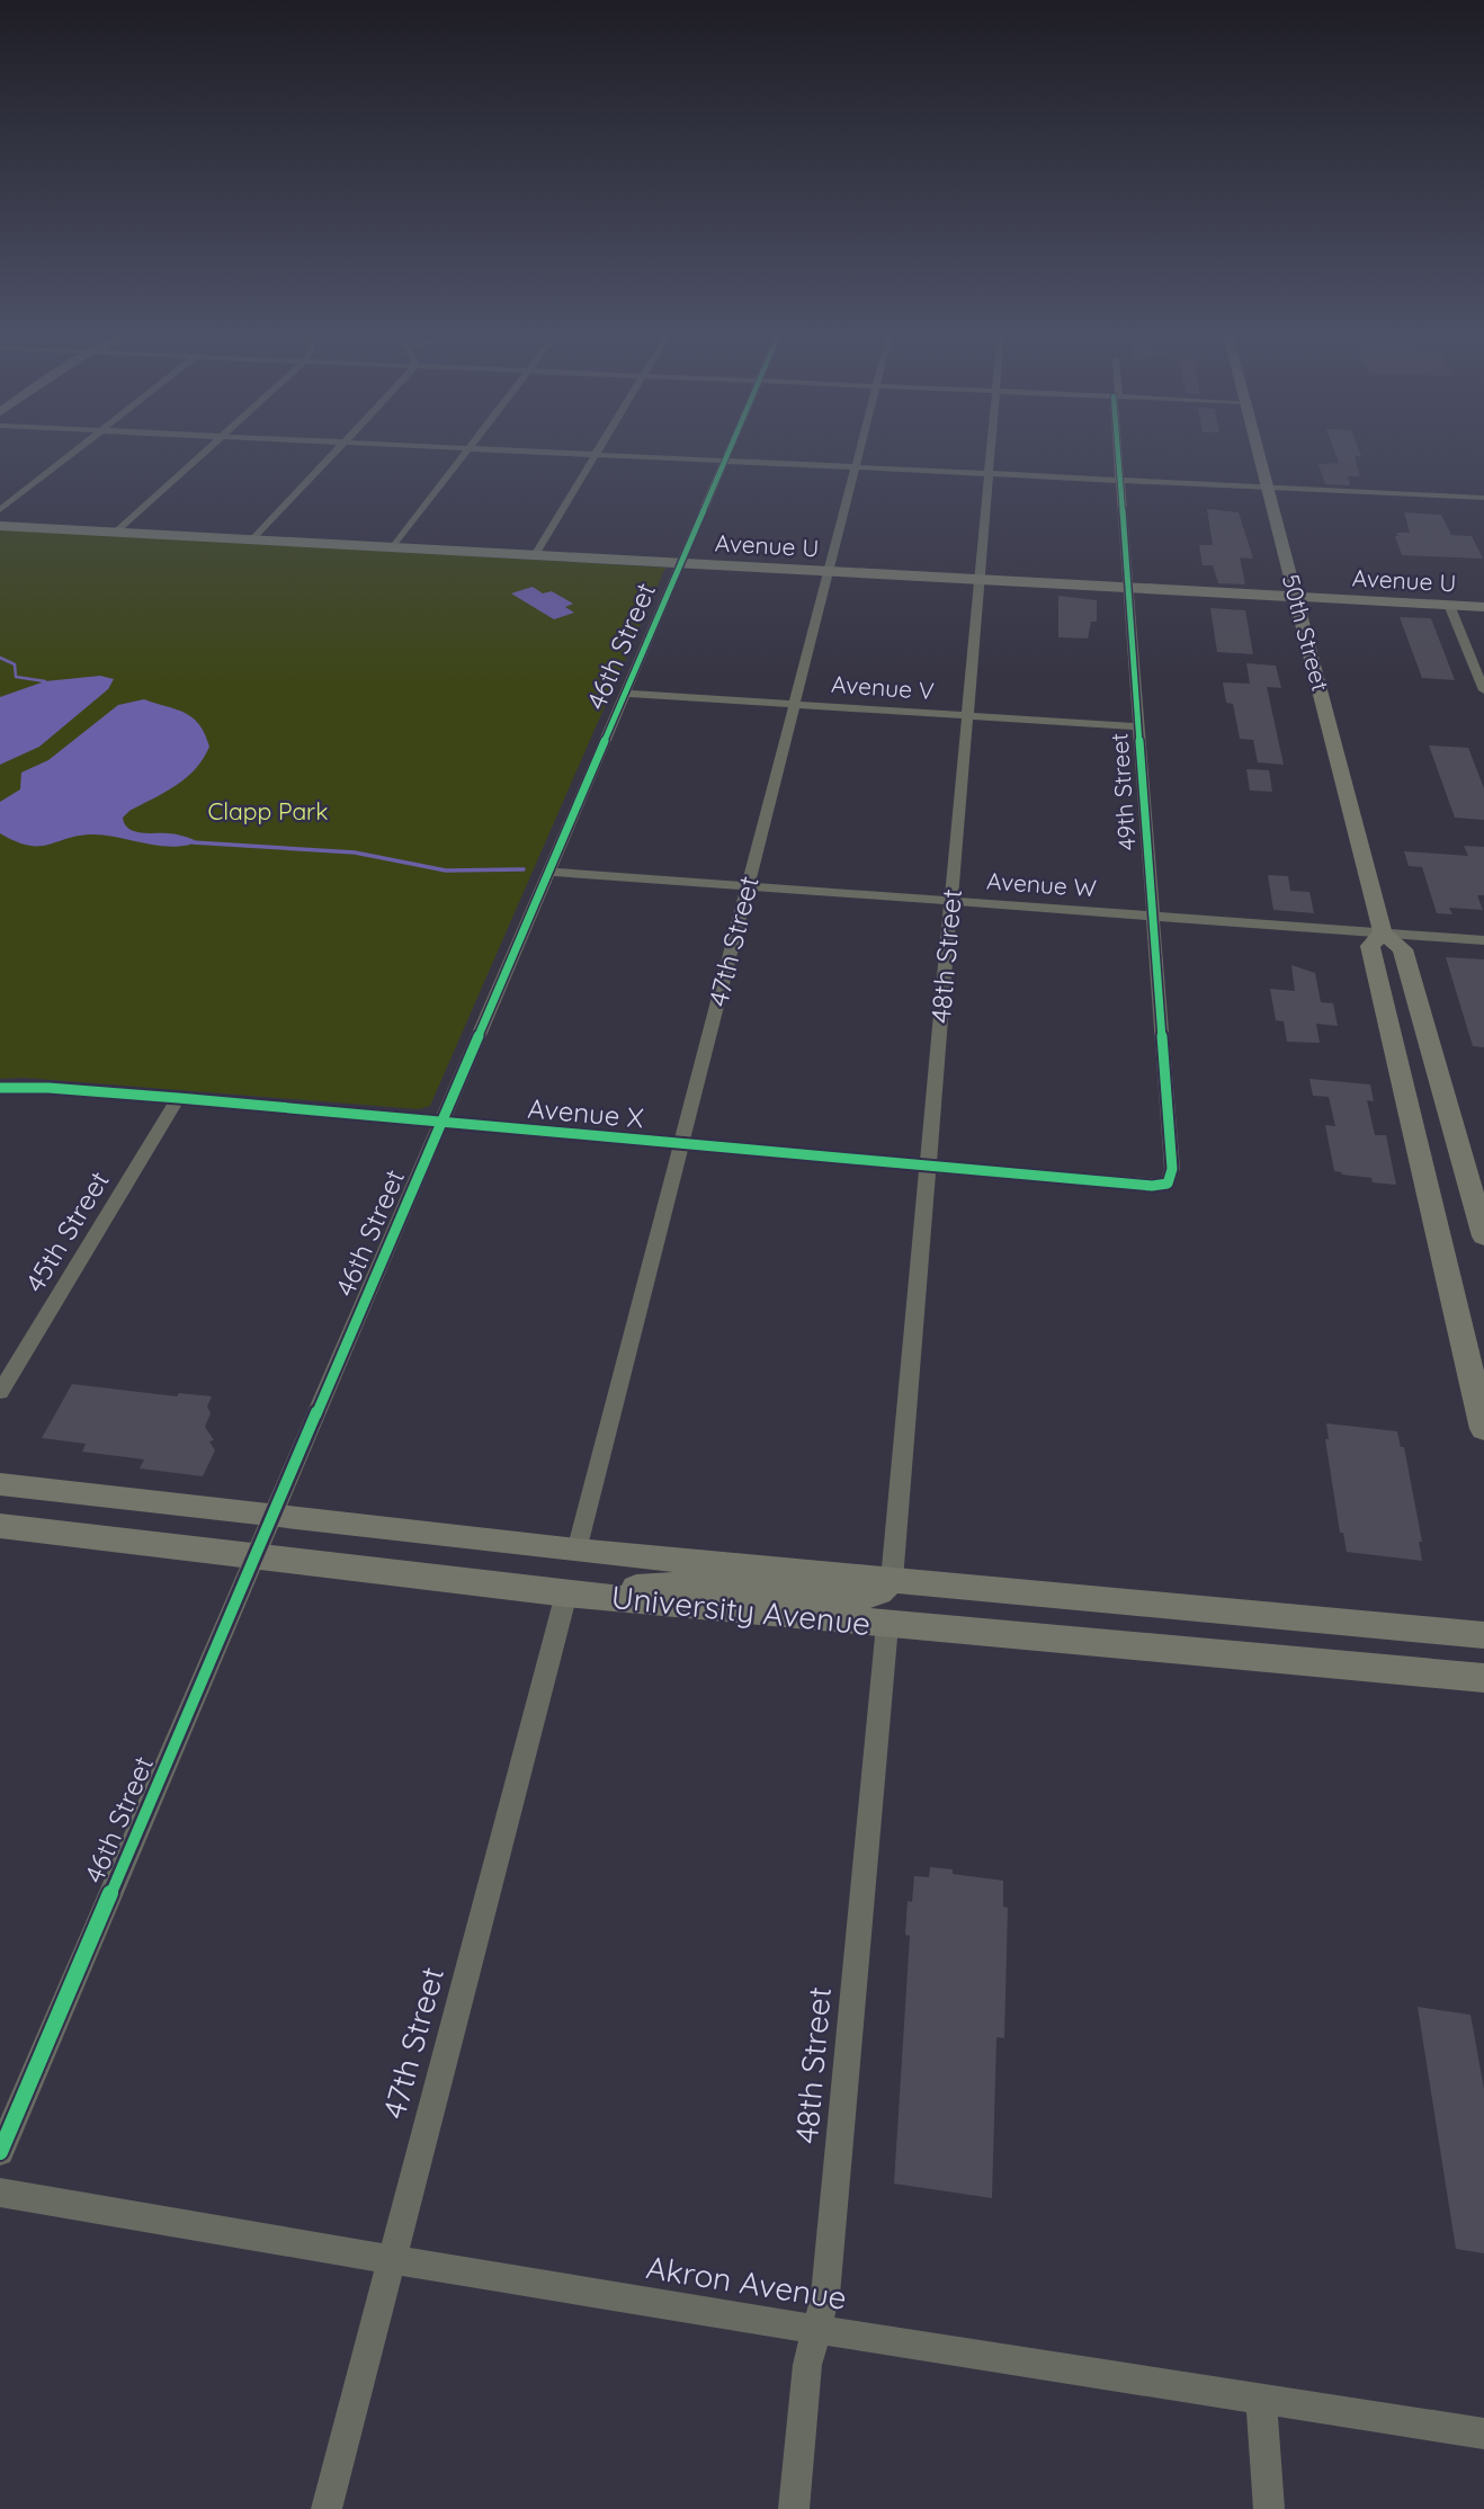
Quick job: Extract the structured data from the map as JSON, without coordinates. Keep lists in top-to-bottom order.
{
  "streets": {
    "main road": ["Avenue U", "50th Street", "University Avenue"],
    "street": [
      "46th Street",
      "Avenue V",
      "49th Street",
      "Avenue W",
      "47th Street",
      "48th Street",
      "Avenue X",
      "45th Street",
      "Akron Avenue"
    ]
  },
  "crossings": [
    ["Avenue U", "50th Street"],
    ["Avenue U", "46th Street"],
    ["Avenue U", "49th Street"],
    ["Avenue U", "47th Street"],
    ["Avenue U", "48th Street"],
    ["50th Street", "Avenue W"],
    ["46th Street", "Avenue V"],
    ["46th Street", "Avenue W"],
    ["46th Street", "Avenue X"],
    ["46th Street", "University Avenue"],
    ["Avenue V", "49th Street"],
    ["Avenue V", "47th Street"],
    ["Avenue V", "48th Street"],
    ["49th Street", "Avenue W"],
    ["49th Street", "Avenue X"],
    ["Avenue W", "47th Street"],
    ["Avenue W", "48th Street"],
    ["47th Street", "Avenue X"],
    ["47th Street", "University Avenue"],
    ["47th Street", "Akron Avenue"],
    ["48th Street", "Avenue X"],
    ["48th Street", "University Avenue"],
    ["48th Street", "Akron Avenue"],
    ["Avenue X", "45th Street"]
  ],
  "parks": ["Clapp Park"]
}
